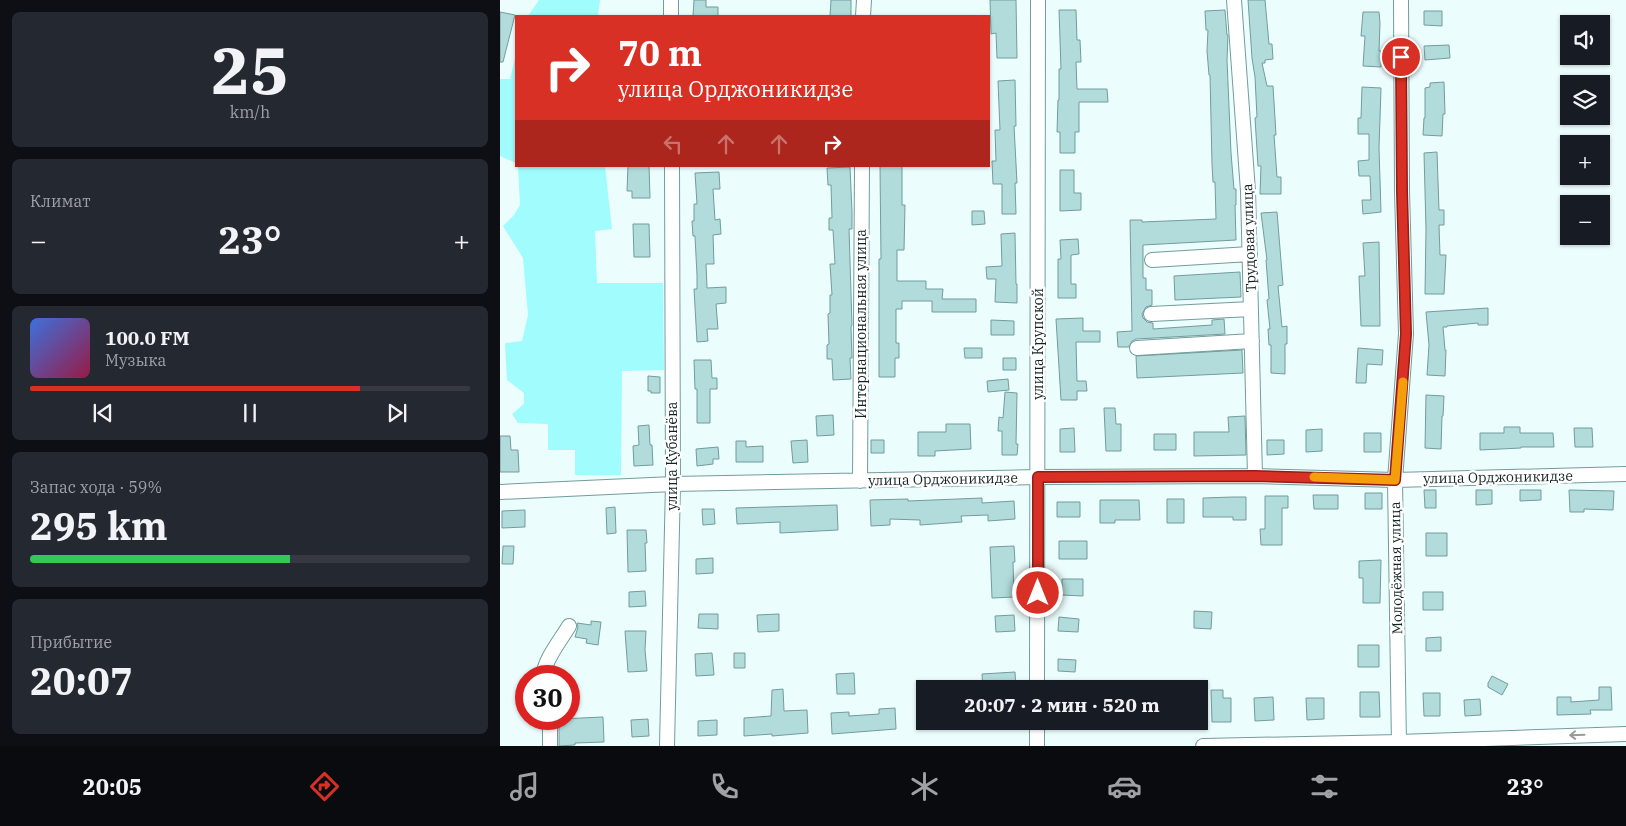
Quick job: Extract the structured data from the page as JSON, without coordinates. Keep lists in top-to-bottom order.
{
  "streets": {
    "street": [
      "Трудовая улица",
      "Интернациональная улица",
      "улица Крупской",
      "улица Кубанёва",
      "улица Орджоникидзе",
      "Молодёжная улица"
    ]
  },
  "crossings": [
    ["Трудовая улица", "улица Орджоникидзе"],
    ["Интернациональная улица", "улица Орджоникидзе"],
    ["улица Крупской", "улица Орджоникидзе"],
    ["улица Кубанёва", "улица Орджоникидзе"],
    ["улица Орджоникидзе", "Молодёжная улица"]
  ],
  "page": {
    "tile": [
      ["25", "km/h"],
      "Климат",
      ["Запас хода · 59%", "295 km"],
      ["Прибытие", "20:07"]
    ],
    "map_buttons": ["+", "−"],
    "turn": ["70 m", "улица Орджоникидзе"],
    "heat": ["−", "23°", "+"],
    "song": ["100.0 FM", "Музыка"],
    "limit": "30",
    "trip": "20:07 · 2 мин · 520 m",
    "tabs": ["20:05", "23°"]
  }
}
